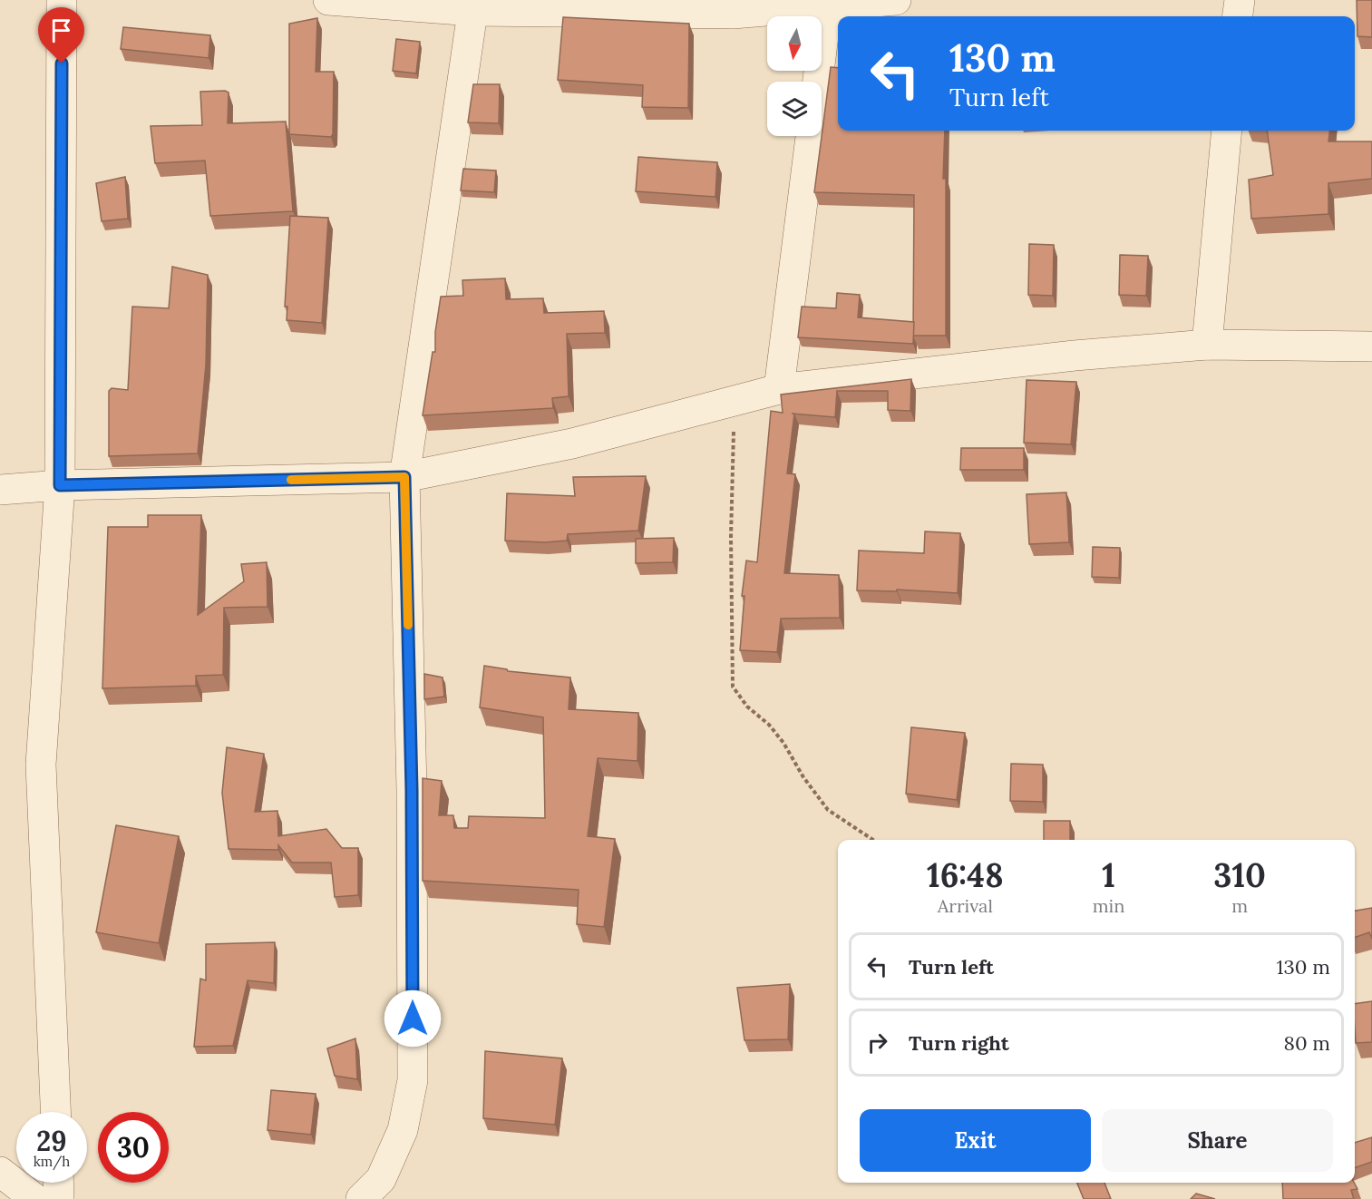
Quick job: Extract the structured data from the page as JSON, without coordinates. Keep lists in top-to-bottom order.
{
  "north": "bottom",
  "page": {
    "turn": ["130 m", "Turn left"],
    "eta": [
      "16:48",
      "Arrival",
      "1",
      "min",
      "310",
      "m"
    ],
    "list": [
      {
        "name": "Turn left",
        "value": "130 m"
      },
      {
        "name": "Turn right",
        "value": "80 m"
      }
    ],
    "buttons": ["Exit", "Share"],
    "speed": "29 km/h",
    "limit": "30"
  }
}
